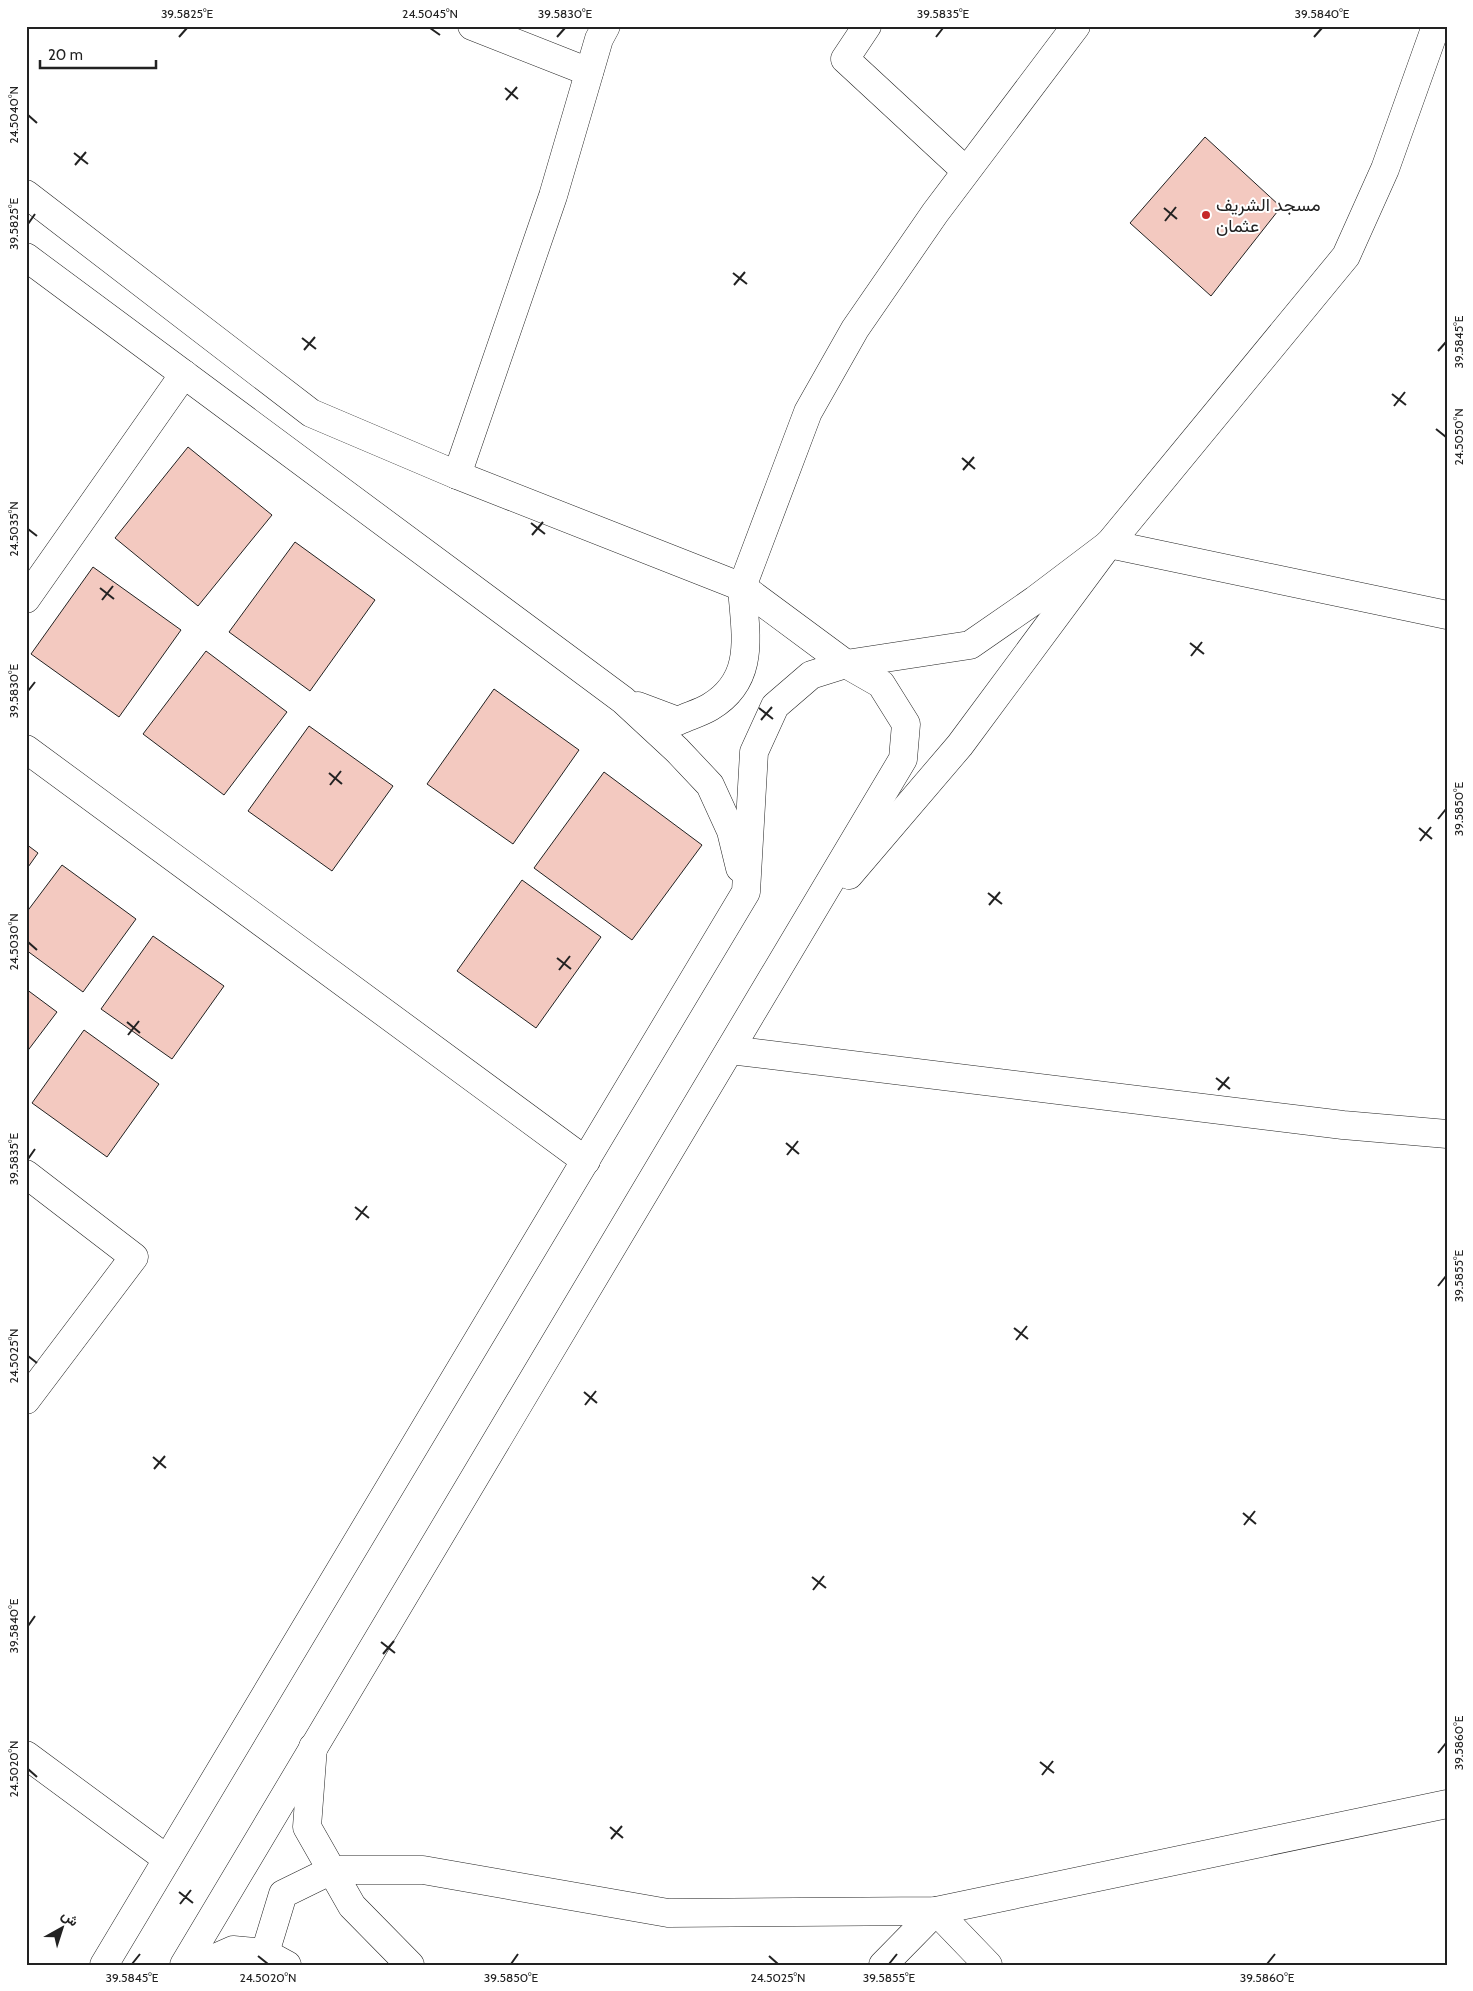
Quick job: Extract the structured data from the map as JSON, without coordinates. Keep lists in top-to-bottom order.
{
  "places": ["مسجد الشريف عثمان"],
  "scale_bar": "20 m",
  "north": "top right",
  "coordinates": [
    "39.5825°E",
    "24.5045°N",
    "39.5830°E",
    "39.5835°E",
    "39.5840°E",
    "24.5040°N",
    "39.5845°E",
    "24.5050°N",
    "24.5035°N",
    "39.5850°E",
    "24.5030°N",
    "39.5855°E",
    "24.5025°N",
    "39.5860°E",
    "24.5020°N"
  ]
}
